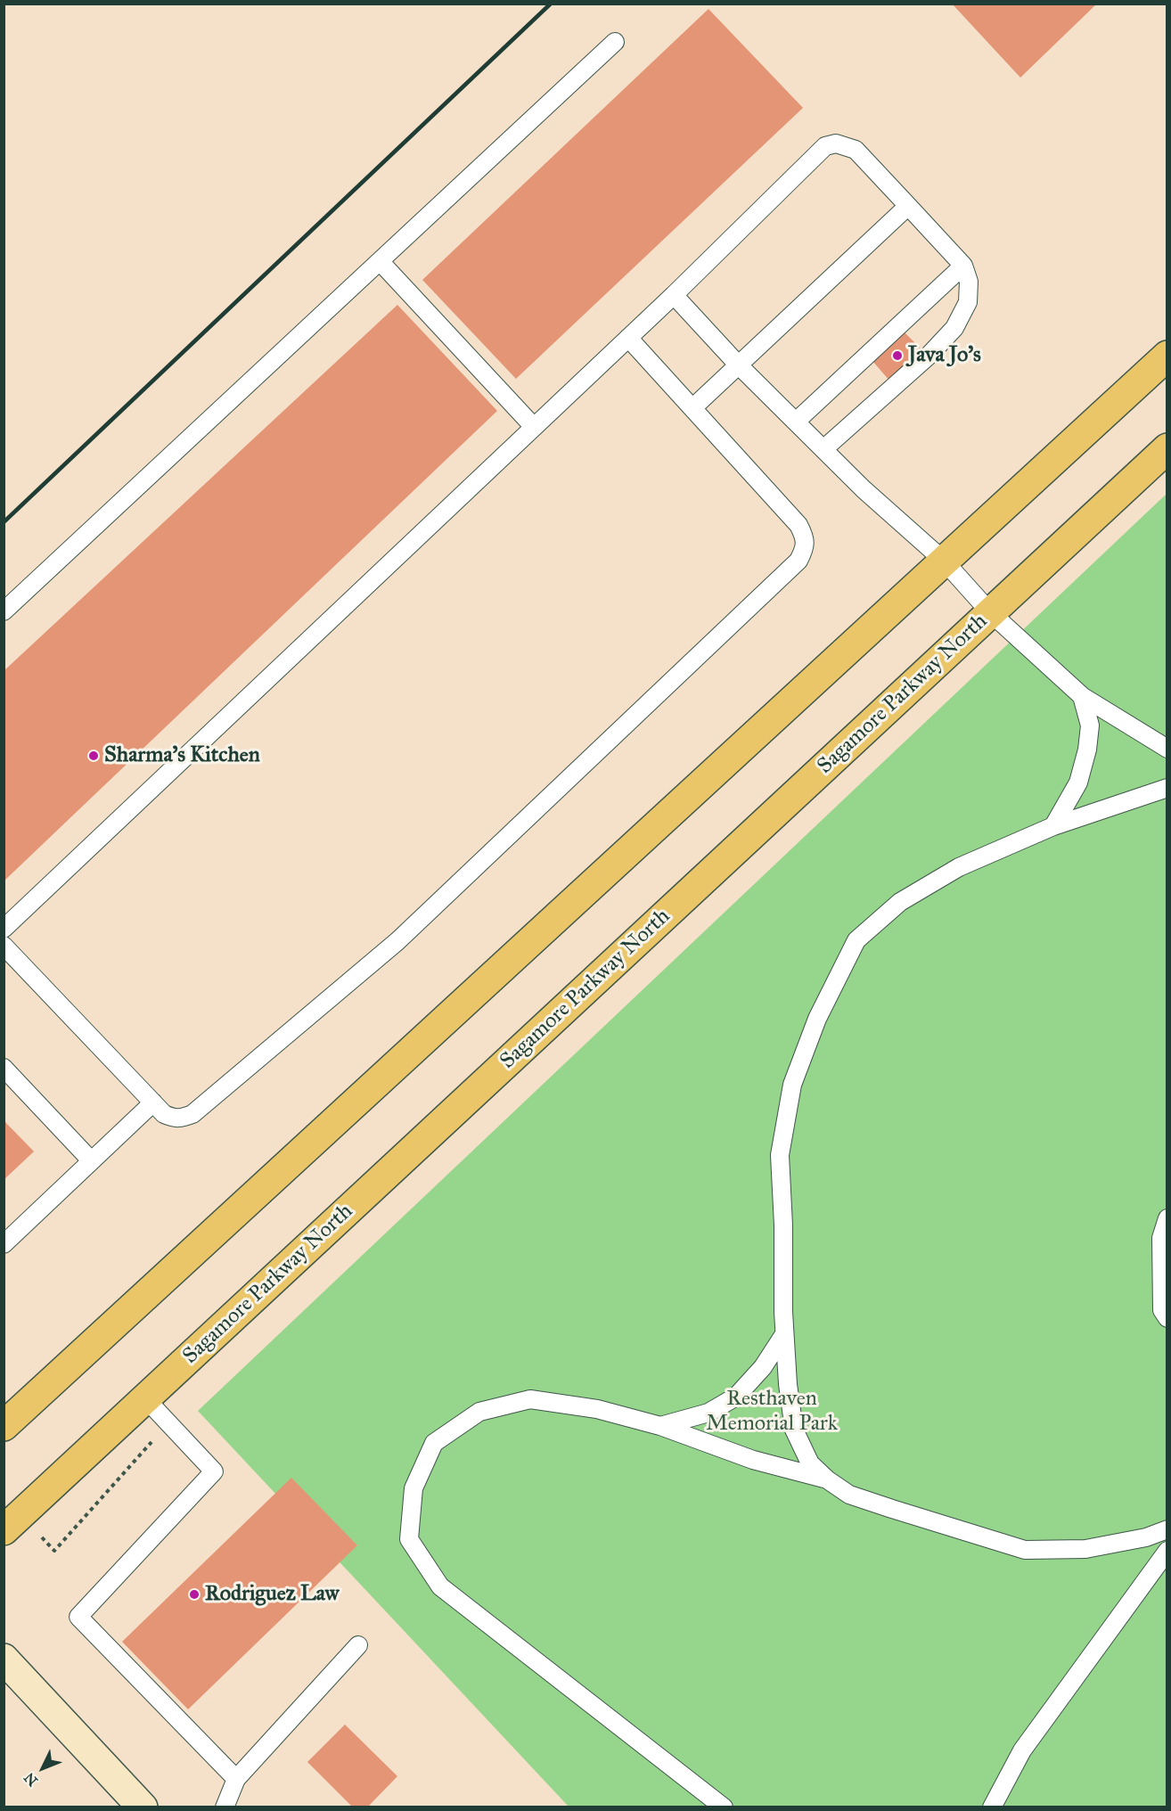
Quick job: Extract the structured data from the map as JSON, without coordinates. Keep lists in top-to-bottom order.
{
  "streets": {
    "main road": ["Sagamore Parkway North"]
  },
  "parks": ["Resthaven Memorial Park"],
  "places": ["Java Jo's", "Sharma's Kitchen", "Rodriguez Law"],
  "north": "bottom left"
}
